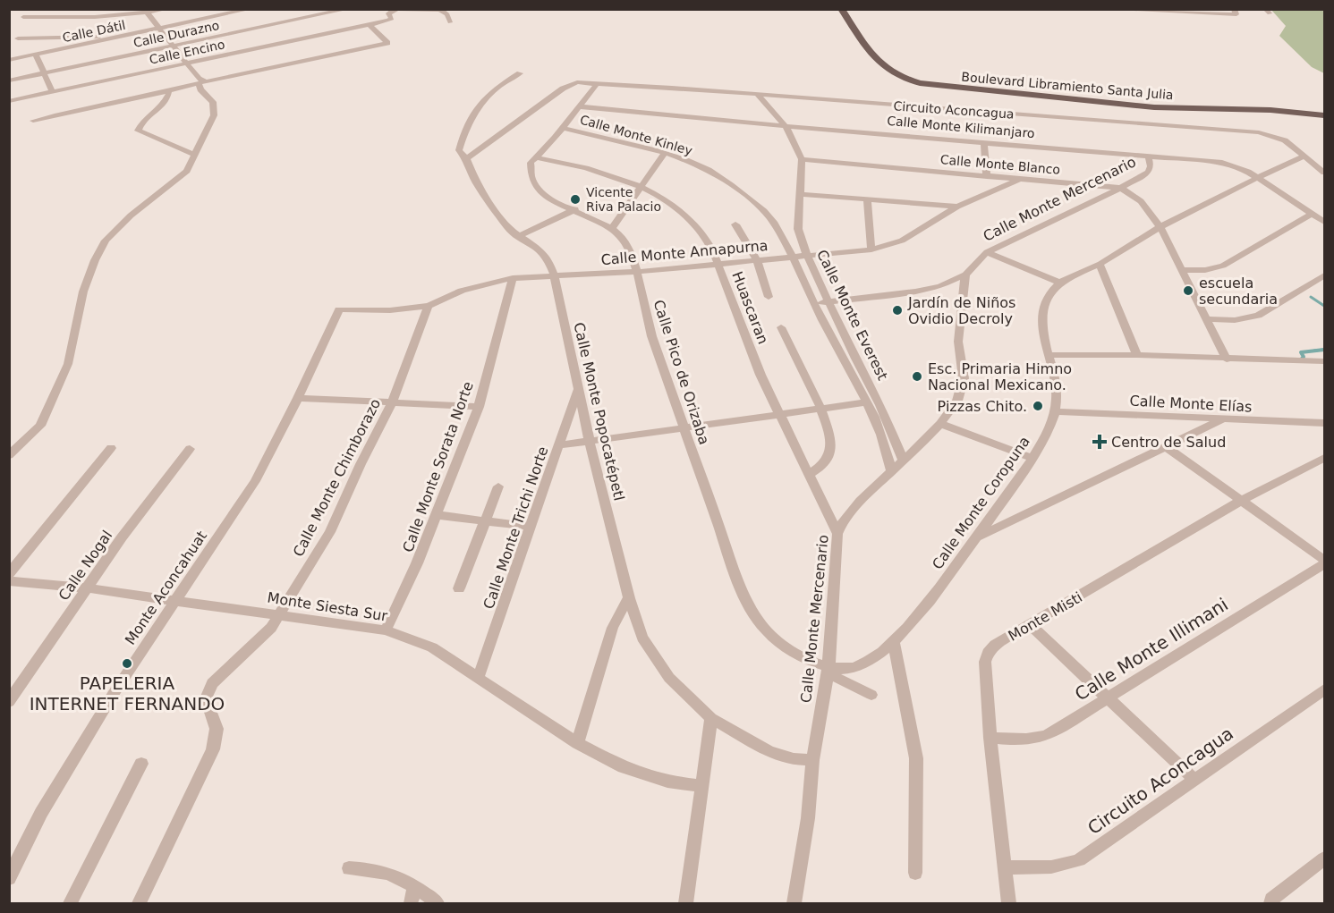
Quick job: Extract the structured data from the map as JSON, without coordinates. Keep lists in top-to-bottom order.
{
  "streets": {
    "main road": ["Boulevard Libramiento Santa Julia"],
    "street": [
      "Calle Dátil",
      "Calle Durazno",
      "Calle Encino",
      "Circuito Aconcagua",
      "Calle Monte Kilimanjaro",
      "Calle Monte Kinley",
      "Calle Monte Blanco",
      "Calle Monte Mercenario",
      "Calle Monte Annapurna",
      "Huascaran",
      "Calle Monte Everest",
      "Calle Pico de Orizaba",
      "Calle Monte Elías",
      "Calle Monte Popocatépetl",
      "Calle Monte Sorata Norte",
      "Calle Monte Chimborazo",
      "Calle Monte Coropuna",
      "Calle Monte Trichi Norte",
      "Calle Nogal",
      "Monte Aconcahuat",
      "Monte Siesta Sur",
      "Monte Misti",
      "Calle Monte Illimani"
    ]
  },
  "crossings": [
    ["Circuito Aconcagua", "Calle Monte Everest"],
    ["Circuito Aconcagua", "Calle Monte Coropuna"],
    ["Circuito Aconcagua", "Monte Misti"],
    ["Calle Monte Kilimanjaro", "Calle Monte Mercenario"],
    ["Calle Monte Kilimanjaro", "Calle Monte Everest"],
    ["Calle Monte Kilimanjaro", "Calle Monte Coropuna"],
    ["Calle Monte Kinley", "Calle Monte Annapurna"],
    ["Calle Monte Kinley", "Calle Monte Everest"],
    ["Calle Monte Blanco", "Calle Monte Mercenario"],
    ["Calle Monte Blanco", "Calle Monte Annapurna"],
    ["Calle Monte Blanco", "Calle Monte Everest"],
    ["Calle Monte Mercenario", "Huascaran"],
    ["Calle Monte Mercenario", "Calle Monte Everest"],
    ["Calle Monte Mercenario", "Calle Pico de Orizaba"],
    ["Calle Monte Mercenario", "Calle Monte Popocatépetl"],
    ["Calle Monte Mercenario", "Calle Monte Coropuna"],
    ["Calle Monte Annapurna", "Huascaran"],
    ["Calle Monte Annapurna", "Calle Monte Everest"],
    ["Calle Monte Annapurna", "Calle Pico de Orizaba"],
    ["Calle Monte Annapurna", "Calle Monte Popocatépetl"],
    ["Calle Monte Annapurna", "Calle Monte Sorata Norte"],
    ["Calle Monte Annapurna", "Calle Monte Chimborazo"],
    ["Calle Monte Annapurna", "Monte Aconcahuat"],
    ["Huascaran", "Calle Pico de Orizaba"],
    ["Calle Pico de Orizaba", "Calle Monte Coropuna"],
    ["Calle Monte Elías", "Calle Monte Coropuna"],
    ["Calle Monte Popocatépetl", "Calle Monte Trichi Norte"],
    ["Calle Monte Sorata Norte", "Monte Siesta Sur"],
    ["Calle Monte Chimborazo", "Monte Siesta Sur"],
    ["Calle Monte Trichi Norte", "Monte Siesta Sur"],
    ["Calle Nogal", "Monte Siesta Sur"],
    ["Monte Aconcahuat", "Monte Siesta Sur"],
    ["Monte Misti", "Calle Monte Illimani"]
  ],
  "places": {
    "other": [
      "Vicente Riva Palacio",
      "escuela secundaria",
      "Jardín de Niños Ovidio Decroly",
      "Esc. Primaria Himno Nacional Mexicano.",
      "Pizzas Chito.",
      "PAPELERIA INTERNET FERNANDO"
    ],
    "health": ["Centro de Salud"]
  }
}
